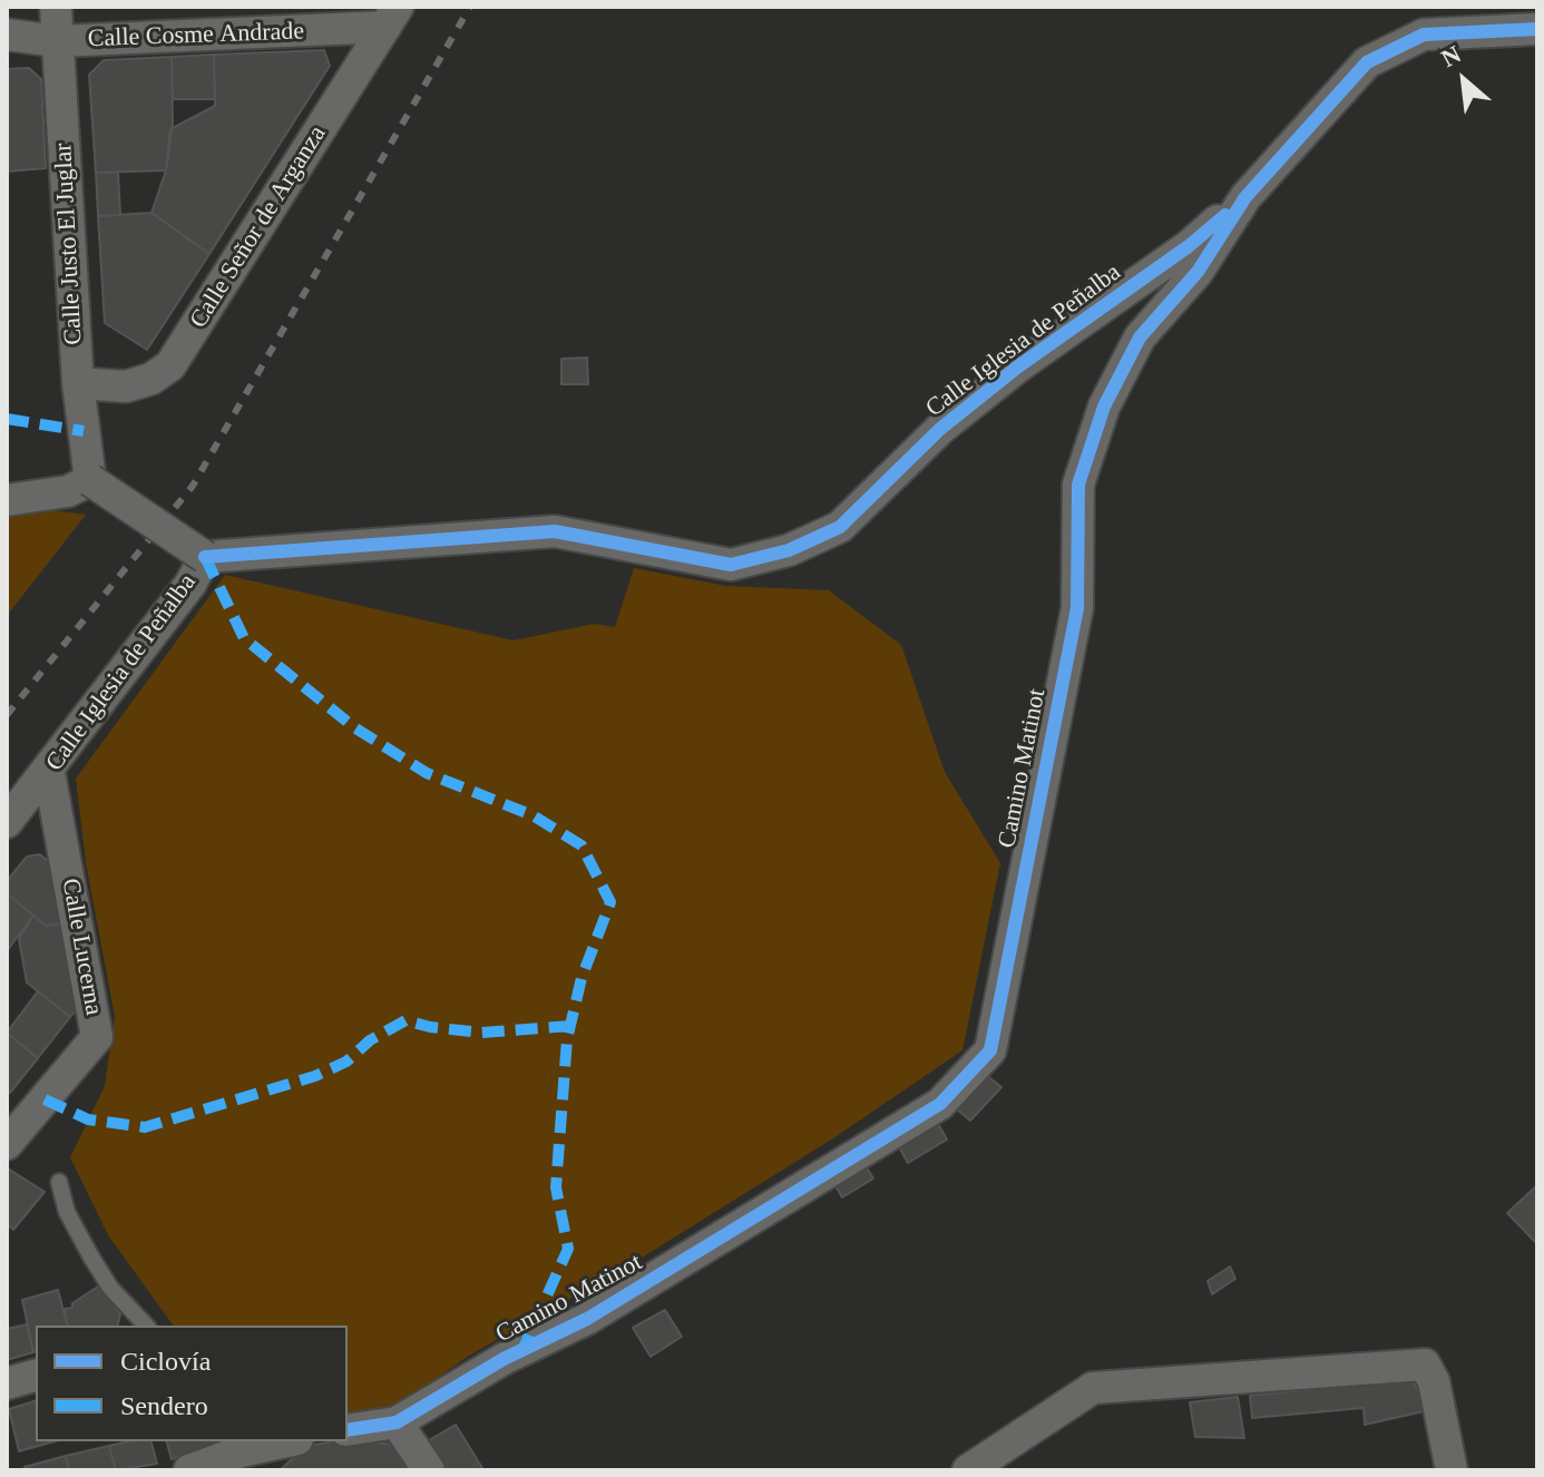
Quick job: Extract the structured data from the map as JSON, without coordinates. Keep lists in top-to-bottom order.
{
  "streets": {
    "street": [
      "Calle Cosme Andrade",
      "Calle Señor de Arganza",
      "Calle Justo El Juglar",
      "Calle Iglesia de Peñalba",
      "Camino Matinot",
      "Calle Lucerna"
    ]
  },
  "crossings": [
    ["Calle Cosme Andrade", "Calle Señor de Arganza"],
    ["Calle Cosme Andrade", "Calle Justo El Juglar"],
    ["Calle Señor de Arganza", "Calle Justo El Juglar"],
    ["Calle Iglesia de Peñalba", "Camino Matinot"],
    ["Calle Iglesia de Peñalba", "Calle Lucerna"]
  ],
  "legend": ["Ciclovía", "Sendero"],
  "north": "top left"
}
